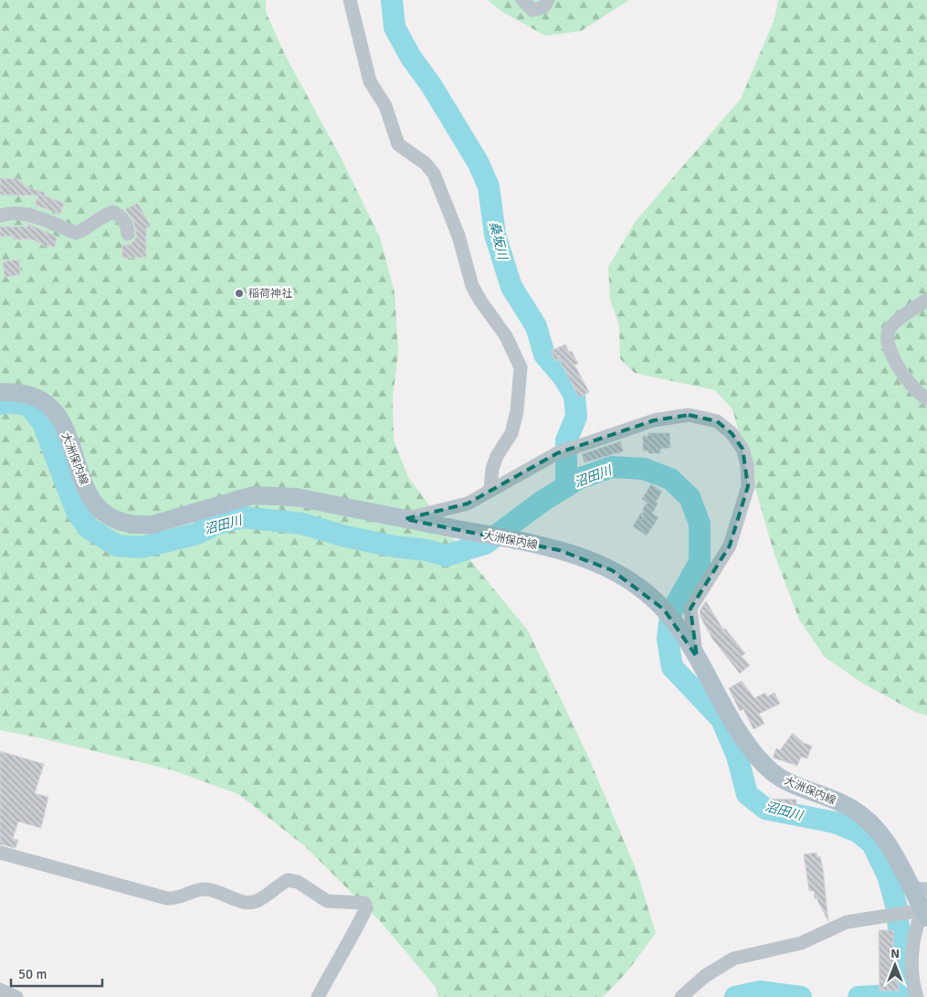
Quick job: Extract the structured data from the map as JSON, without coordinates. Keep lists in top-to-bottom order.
{
  "streets": {
    "main road": ["大洲保内線"]
  },
  "water": ["桑坂川", "沼田川"],
  "places": ["稲荷神社"],
  "scale_bar": "50 m",
  "north": "top"
}
